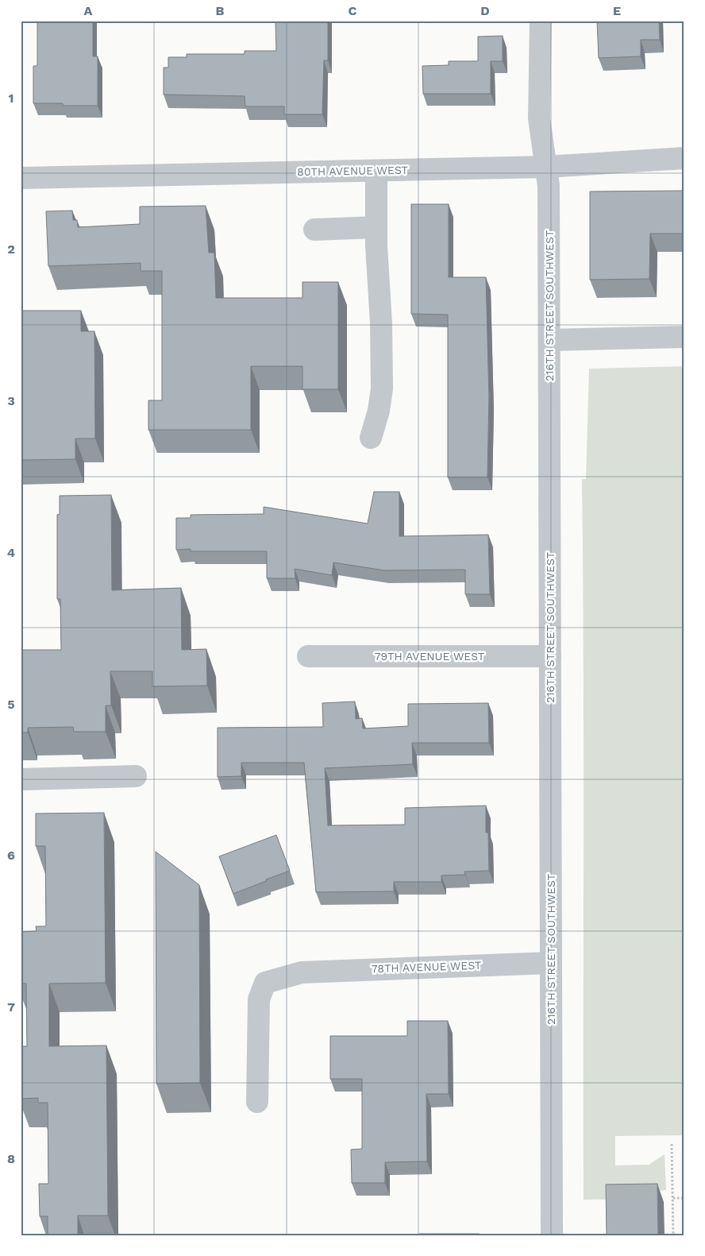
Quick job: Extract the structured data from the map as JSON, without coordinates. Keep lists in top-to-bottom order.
{
  "streets": {
    "street": [
      "80TH AVENUE WEST",
      "216TH STREET SOUTHWEST",
      "79TH AVENUE WEST",
      "78TH AVENUE WEST"
    ]
  },
  "crossings": [
    ["80TH AVENUE WEST", "216TH STREET SOUTHWEST"],
    ["216TH STREET SOUTHWEST", "79TH AVENUE WEST"],
    ["216TH STREET SOUTHWEST", "78TH AVENUE WEST"]
  ],
  "grid": {
    "columns": [
      "A",
      "B",
      "C",
      "D",
      "E"
    ],
    "rows": [
      "1",
      "2",
      "3",
      "4",
      "5",
      "6",
      "7",
      "8"
    ]
  }
}
